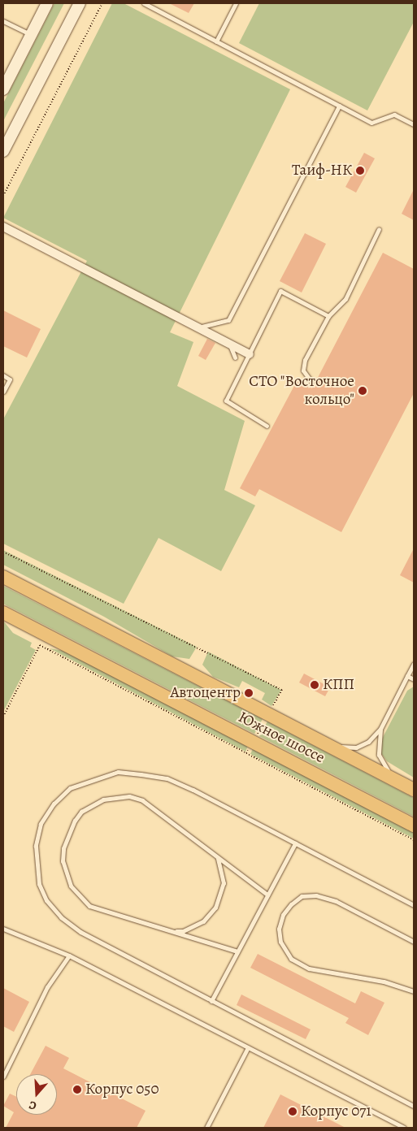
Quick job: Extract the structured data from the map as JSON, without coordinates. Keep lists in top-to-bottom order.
{
  "streets": {
    "main road": ["Южное шоссе"]
  },
  "places": [
    "Таиф-НК",
    "СТО \"Восточное кольцо\"",
    "КПП",
    "Автоцентр",
    "Корпус 050",
    "Корпус 071"
  ],
  "north": "bottom"
}
